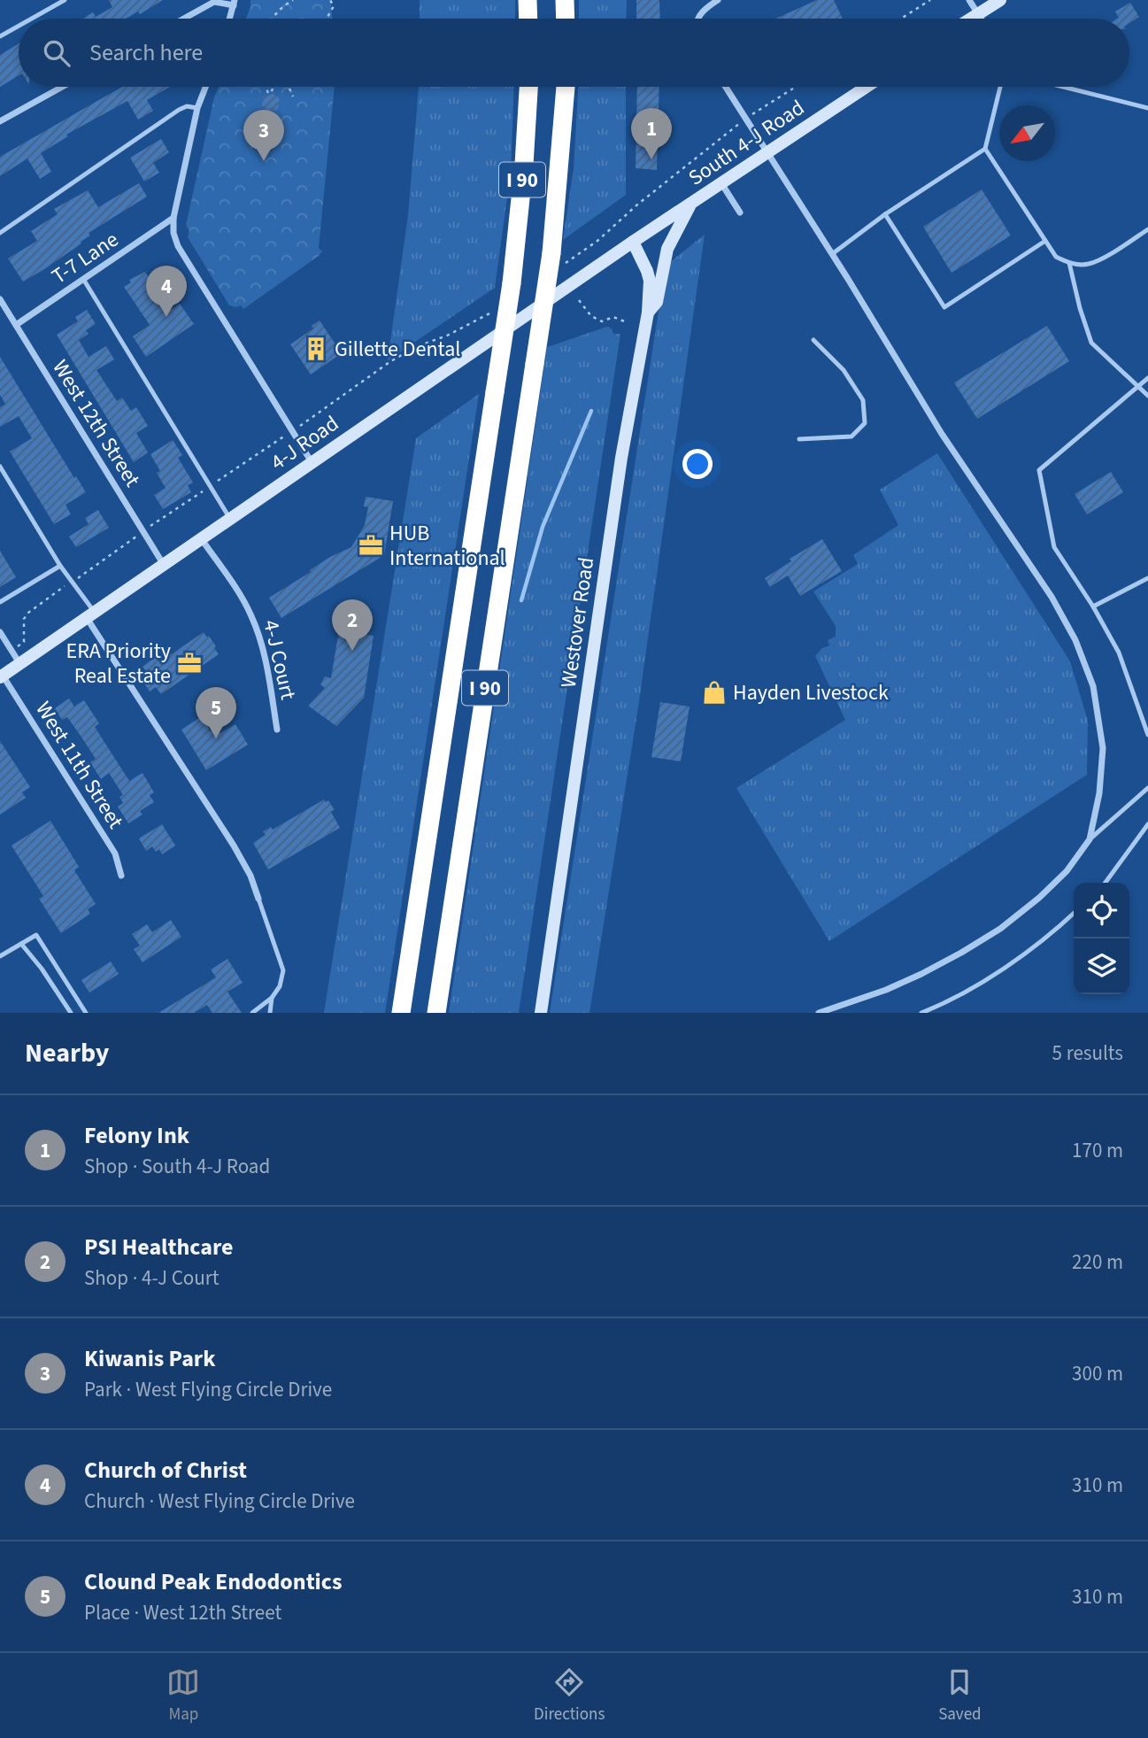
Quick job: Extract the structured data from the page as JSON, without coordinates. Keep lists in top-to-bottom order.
{
  "streets": {
    "highway": ["I 90"],
    "main road": ["South 4-J Road", "4-J Road", "Westover Road"],
    "street": [
      "T-7 Lane",
      "West 12th Street",
      "4-J Court",
      "West 11th Street"
    ]
  },
  "crossings": [
    ["South 4-J Road", "4-J Road"],
    ["South 4-J Road", "Westover Road"],
    ["T-7 Lane", "West 12th Street"],
    ["West 12th Street", "4-J Road"],
    ["4-J Road", "Westover Road"],
    ["4-J Road", "4-J Court"],
    ["4-J Road", "West 11th Street"]
  ],
  "places": {
    "building": ["Gillette Dental"],
    "office": ["HUB International", "ERA Priority Real Estate"],
    "shop": ["Hayden Livestock"]
  },
  "north": "bottom left",
  "page": {
    "search": "Search here",
    "pins": [
      "1",
      "3",
      "4",
      "2",
      "5"
    ],
    "heading": ["Nearby", "5 results"],
    "list": [
      {
        "mark": "1",
        "name": "Felony Ink",
        "note": "Shop · South 4-J Road",
        "value": "170 m"
      },
      {
        "mark": "2",
        "name": "PSI Healthcare",
        "note": "Shop · 4-J Court",
        "value": "220 m"
      },
      {
        "mark": "3",
        "name": "Kiwanis Park",
        "note": "Park · West Flying Circle Drive",
        "value": "300 m"
      },
      {
        "mark": "4",
        "name": "Church of Christ",
        "note": "Church · West Flying Circle Drive",
        "value": "310 m"
      },
      {
        "mark": "5",
        "name": "Clound Peak Endodontics",
        "note": "Place · West 12th Street",
        "value": "310 m"
      }
    ],
    "nav": ["Map", "Directions", "Saved"]
  }
}
